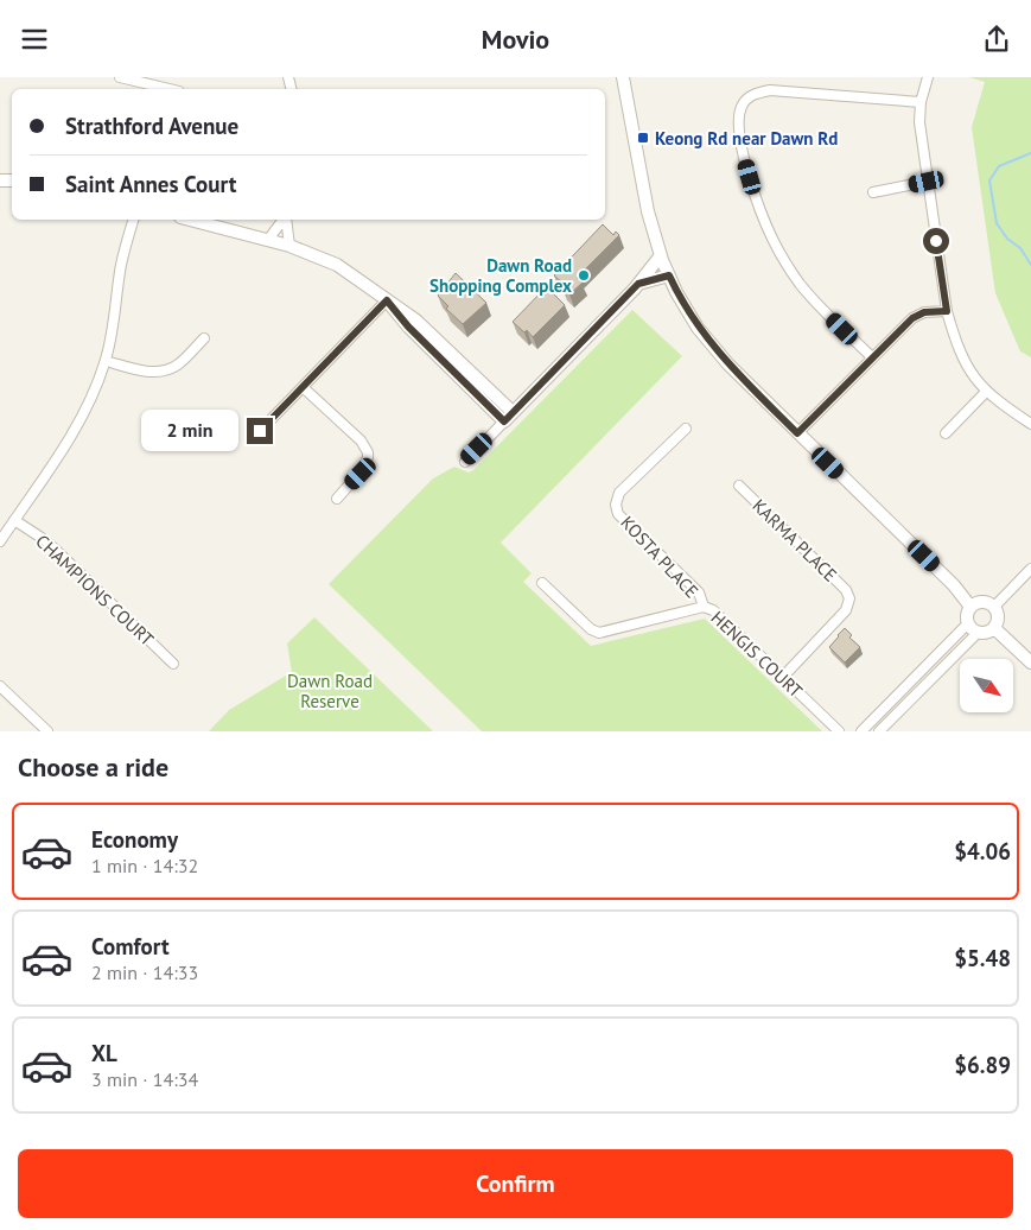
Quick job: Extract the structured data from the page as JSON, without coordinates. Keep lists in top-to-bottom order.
{
  "streets": {
    "street": [
      "KARMA PLACE",
      "KOSTA PLACE",
      "CHAMPIONS COURT",
      "HENGIS COURT"
    ]
  },
  "crossings": [
    ["KARMA PLACE", "HENGIS COURT"],
    ["KOSTA PLACE", "HENGIS COURT"]
  ],
  "parks": ["Dawn Road Reserve"],
  "places": {
    "transit": ["Keong Rd near Dawn Rd"],
    "other": ["Dawn Road Shopping Complex"]
  },
  "north": "bottom right",
  "page": {
    "header": "Movio",
    "banner": ["Strathford Avenue", "Saint Annes Court"],
    "bubble": "2 min",
    "heading": "Choose a ride",
    "list": [
      {
        "name": "Economy",
        "note": "1 min · 14:32",
        "value": "$4.06"
      },
      {
        "name": "Comfort",
        "note": "2 min · 14:33",
        "value": "$5.48"
      },
      {
        "name": "XL",
        "note": "3 min · 14:34",
        "value": "$6.89"
      }
    ],
    "buttons": "Confirm"
  }
}
